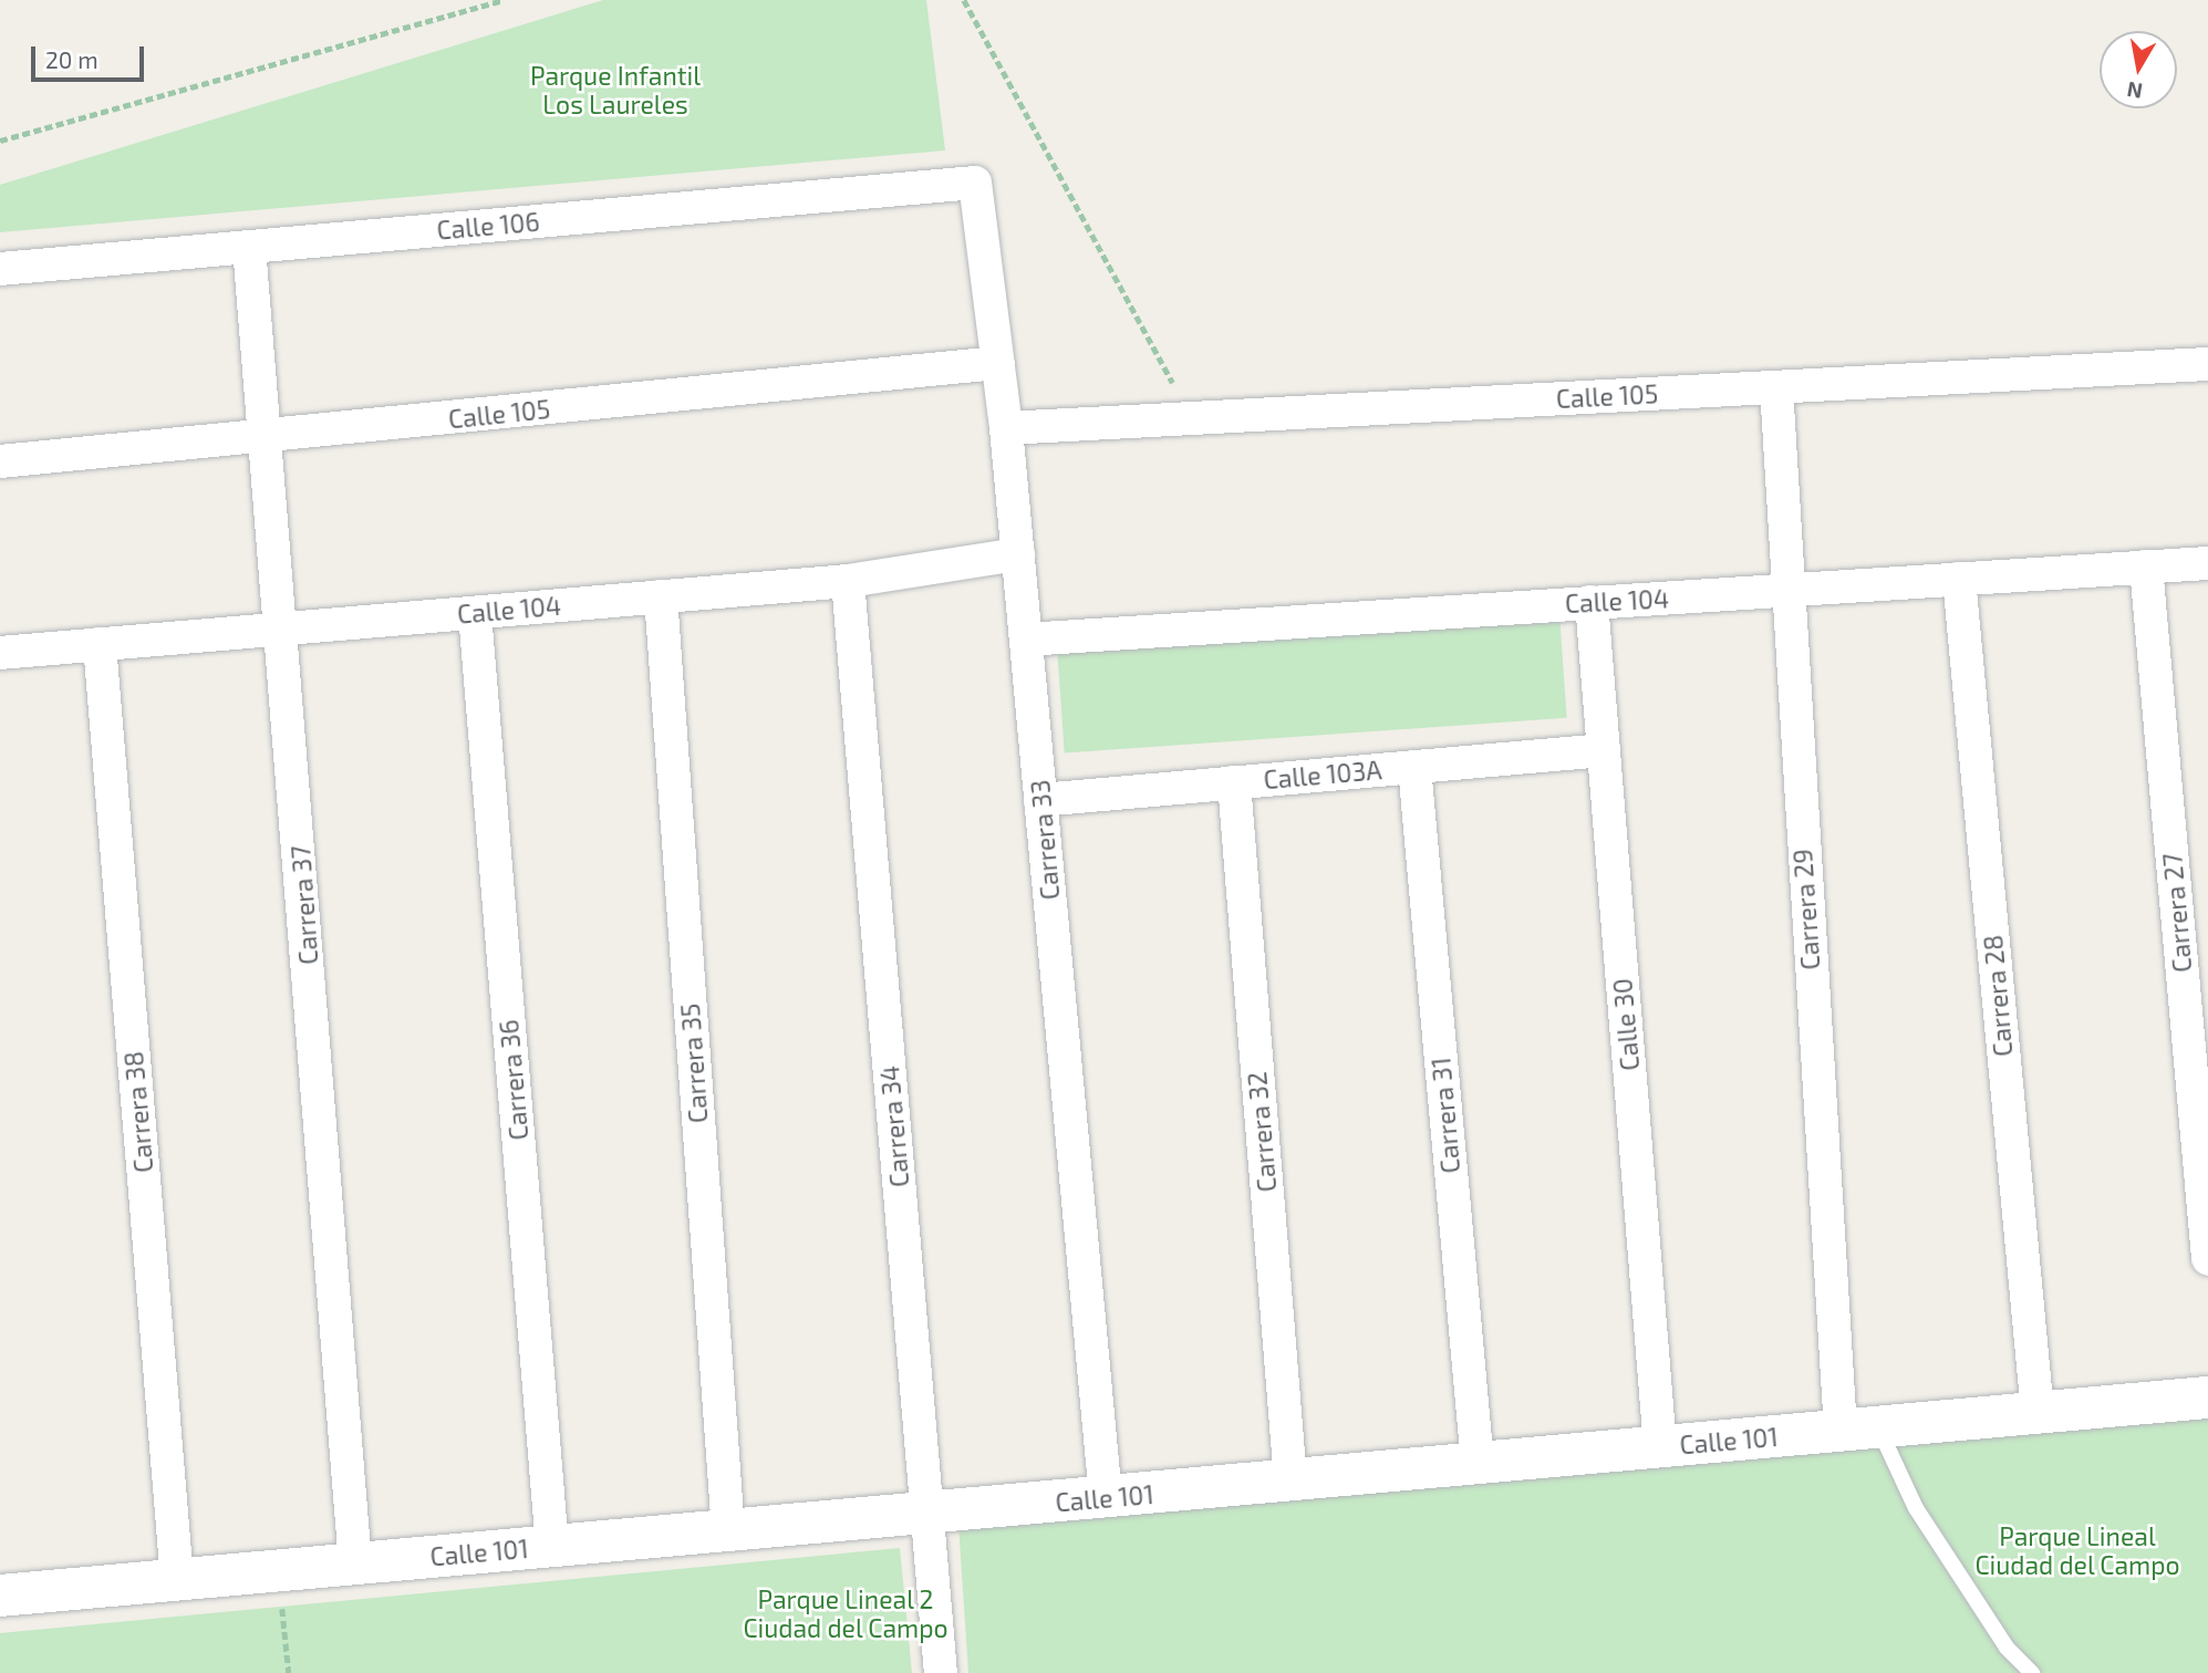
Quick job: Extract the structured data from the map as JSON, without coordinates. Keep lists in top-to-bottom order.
{
  "streets": {
    "street": [
      "Calle 106",
      "Calle 105",
      "Calle 104",
      "Calle 103A",
      "Carrera 33",
      "Carrera 37",
      "Carrera 29",
      "Carrera 27",
      "Carrera 28",
      "Calle 30",
      "Carrera 35",
      "Carrera 36",
      "Carrera 38",
      "Carrera 31",
      "Carrera 34",
      "Carrera 32",
      "Calle 101"
    ]
  },
  "crossings": [
    ["Calle 106", "Carrera 33"],
    ["Calle 106", "Carrera 37"],
    ["Calle 105", "Carrera 33"],
    ["Calle 105", "Carrera 37"],
    ["Calle 105", "Carrera 29"],
    ["Calle 104", "Carrera 33"],
    ["Calle 104", "Carrera 37"],
    ["Calle 104", "Carrera 29"],
    ["Calle 104", "Carrera 27"],
    ["Calle 104", "Carrera 28"],
    ["Calle 104", "Calle 30"],
    ["Calle 104", "Carrera 35"],
    ["Calle 104", "Carrera 36"],
    ["Calle 104", "Carrera 38"],
    ["Calle 104", "Carrera 34"],
    ["Calle 103A", "Carrera 33"],
    ["Calle 103A", "Calle 30"],
    ["Calle 103A", "Carrera 31"],
    ["Calle 103A", "Carrera 32"],
    ["Carrera 33", "Calle 101"],
    ["Carrera 37", "Calle 101"],
    ["Carrera 29", "Calle 101"],
    ["Carrera 28", "Calle 101"],
    ["Calle 30", "Calle 101"],
    ["Carrera 35", "Calle 101"],
    ["Carrera 36", "Calle 101"],
    ["Carrera 38", "Calle 101"],
    ["Carrera 31", "Calle 101"],
    ["Carrera 34", "Calle 101"],
    ["Carrera 32", "Calle 101"]
  ],
  "parks": ["Parque Infantil Los Laureles", "Parque Lineal Ciudad del Campo", "Parque Lineal 2 Ciudad del Campo"],
  "scale_bar": "20 m",
  "north": "bottom"
}
